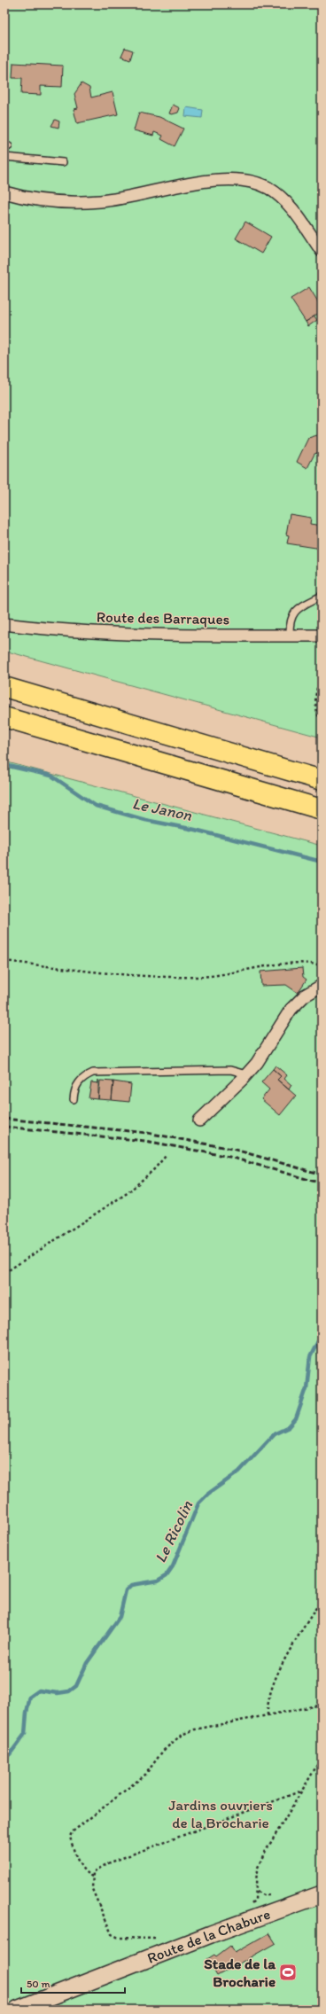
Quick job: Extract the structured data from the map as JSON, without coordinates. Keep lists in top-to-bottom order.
{
  "streets": {
    "main road": ["Route de la Chabure"],
    "street": ["Route des Barraques"]
  },
  "water": ["Le Janon", "Le Ricolin"],
  "parks": ["Jardins ouvriers de la Brocharie"],
  "places": {
    "sports": ["Stade de la Brocharie"]
  },
  "scale_bar": "50 m"
}
